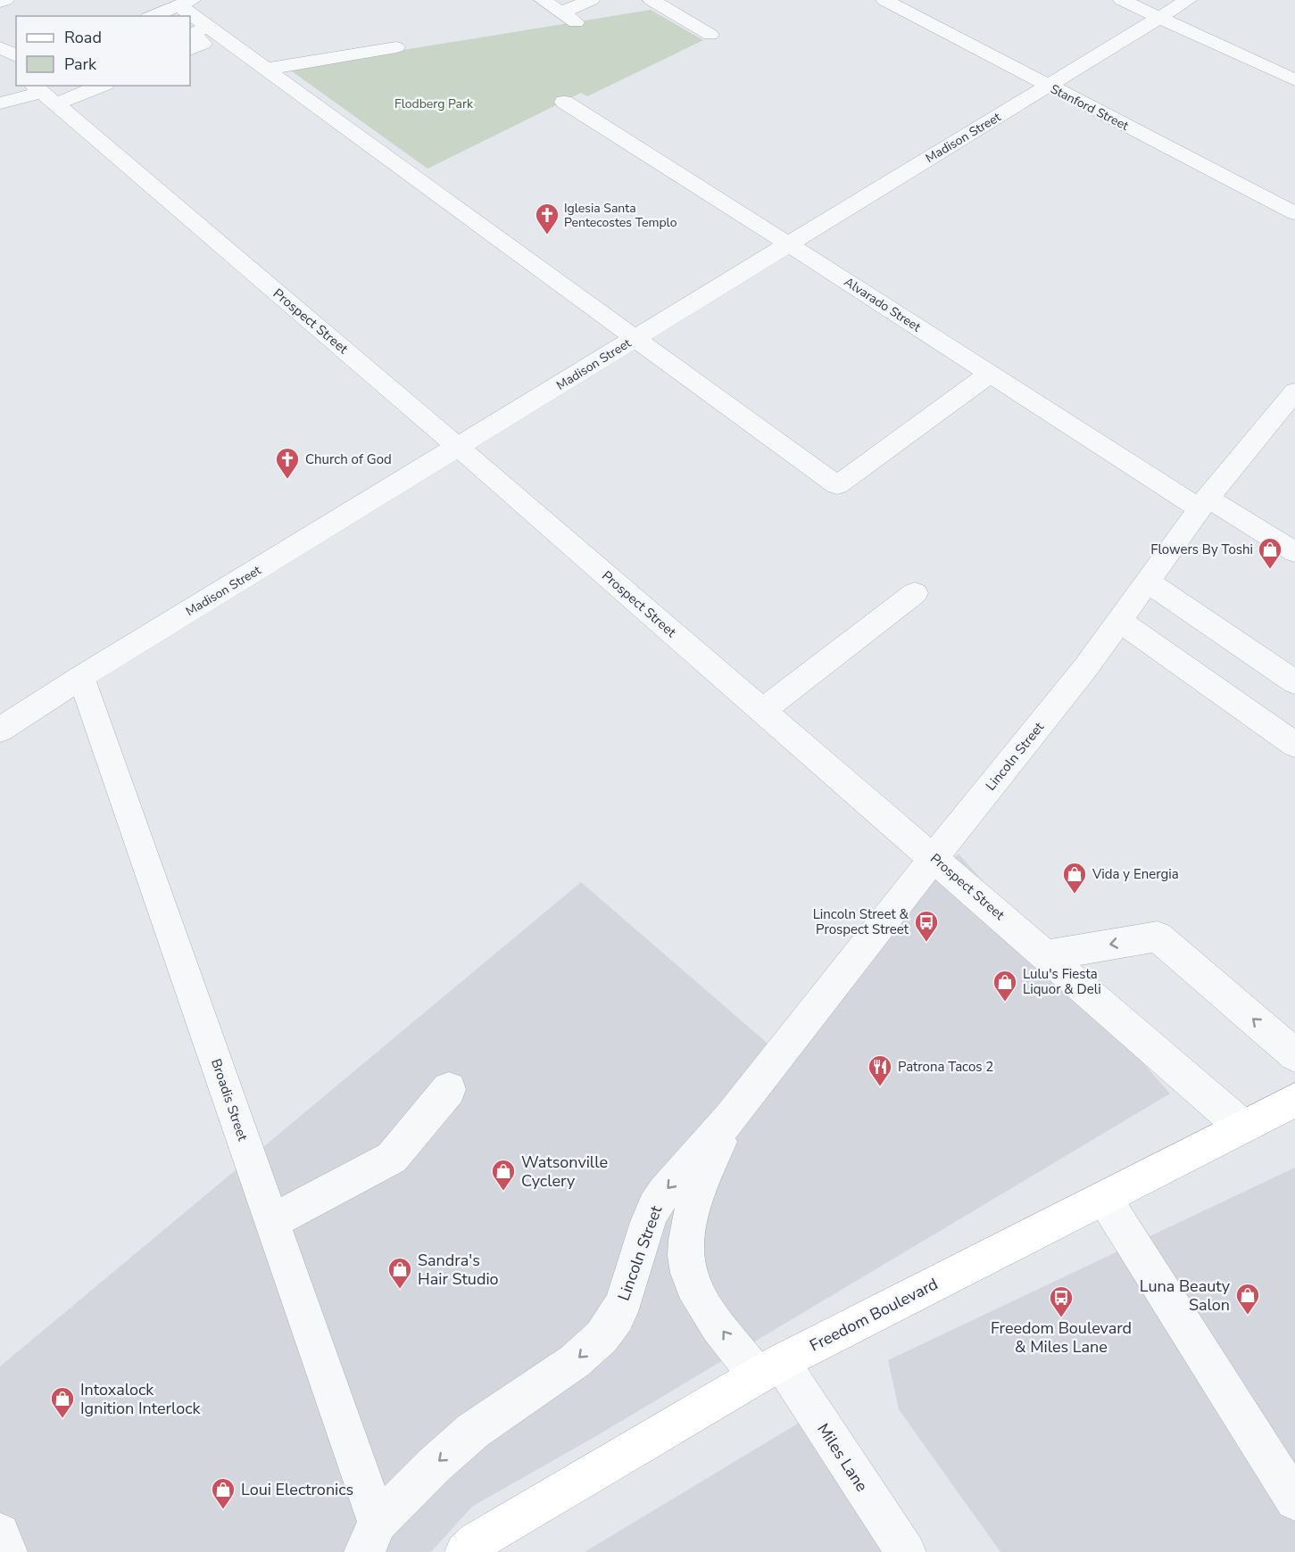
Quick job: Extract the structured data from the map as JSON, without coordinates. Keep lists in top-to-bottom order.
{
  "streets": {
    "main road": ["Freedom Boulevard"],
    "street": [
      "Stanford Street",
      "Madison Street",
      "Alvarado Street",
      "Prospect Street",
      "Lincoln Street",
      "Broadis Street",
      "Miles Lane"
    ]
  },
  "crossings": [
    ["Stanford Street", "Madison Street"],
    ["Madison Street", "Alvarado Street"],
    ["Madison Street", "Prospect Street"],
    ["Madison Street", "Broadis Street"],
    ["Alvarado Street", "Lincoln Street"],
    ["Prospect Street", "Lincoln Street"],
    ["Prospect Street", "Freedom Boulevard"],
    ["Lincoln Street", "Broadis Street"],
    ["Lincoln Street", "Freedom Boulevard"],
    ["Lincoln Street", "Miles Lane"],
    ["Freedom Boulevard", "Miles Lane"]
  ],
  "parks": ["Flodberg Park"],
  "places": {
    "church": ["Iglesia Santa Pentecostes Templo", "Church of God"],
    "shop": [
      "Flowers By Toshi",
      "Vida y Energia",
      "Lulu's Fiesta Liquor & Deli",
      "Watsonville Cyclery",
      "Sandra's Hair Studio",
      "Luna Beauty Salon",
      "Intoxalock Ignition Interlock",
      "Loui Electronics"
    ],
    "bus stop": ["Lincoln Street & Prospect Street", "Freedom Boulevard & Miles Lane"],
    "restaurant": ["Patrona Tacos 2"]
  },
  "legend": ["Road", "Park"]
}
